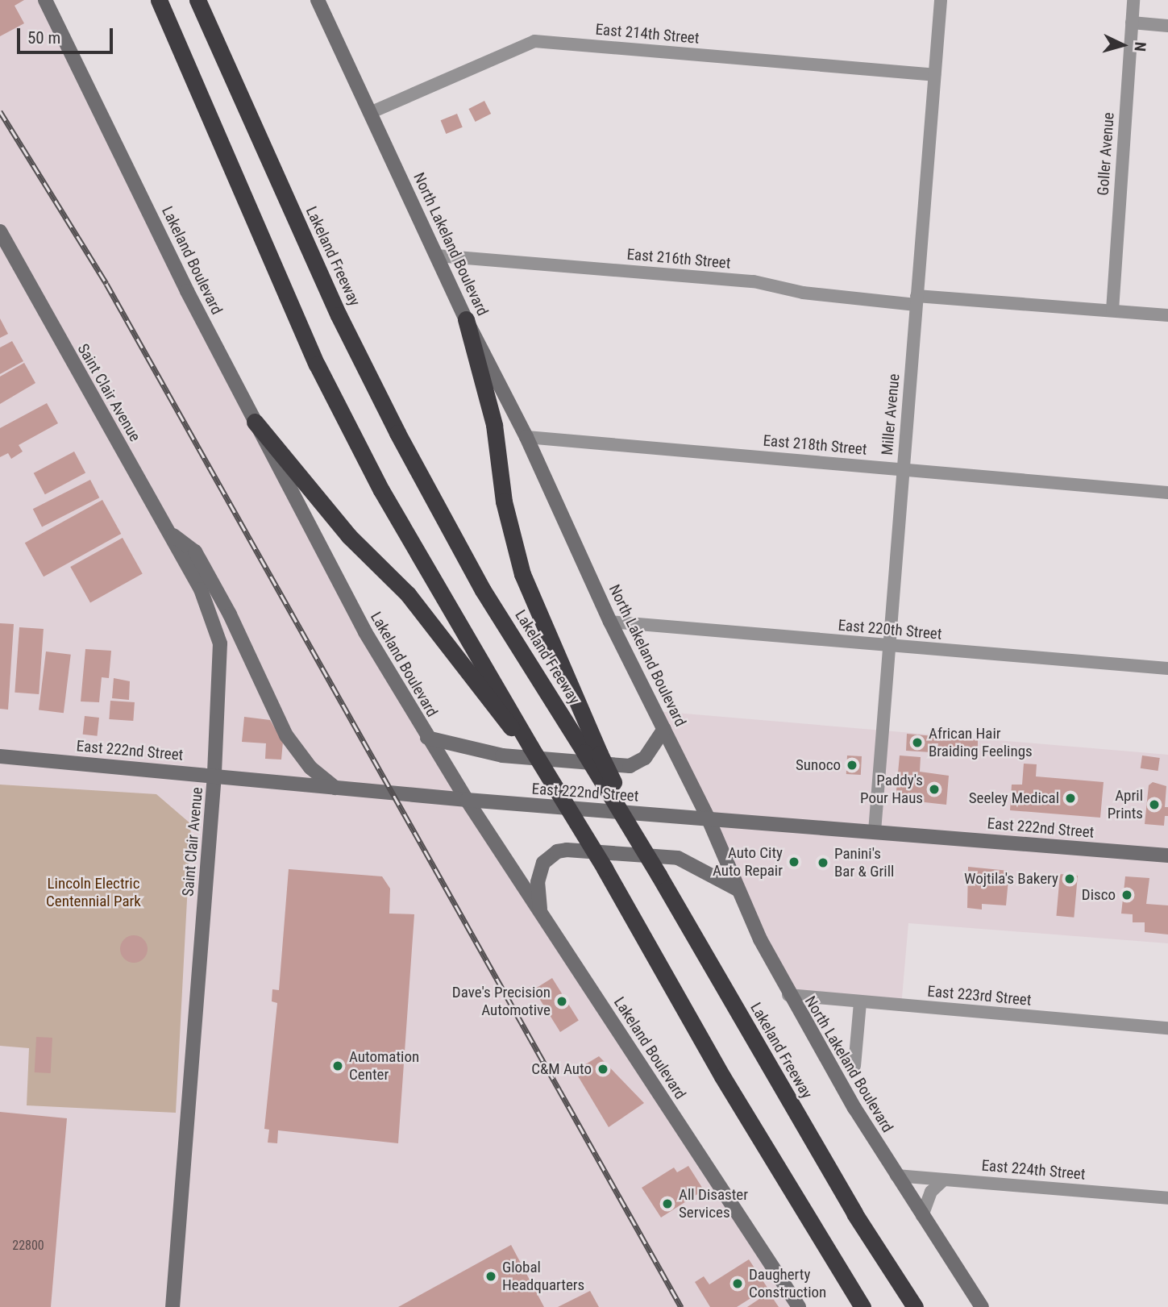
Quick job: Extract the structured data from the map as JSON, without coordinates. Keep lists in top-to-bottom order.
{
  "streets": {
    "highway": ["Lakeland Freeway"],
    "street": [
      "East 214th Street",
      "Goller Avenue",
      "North Lakeland Boulevard",
      "East 216th Street",
      "Lakeland Boulevard",
      "Saint Clair Avenue",
      "Miller Avenue",
      "East 218th Street",
      "East 220th Street",
      "East 222nd Street",
      "East 223rd Street",
      "East 224th Street"
    ]
  },
  "crossings": [
    ["East 214th Street", "North Lakeland Boulevard"],
    ["East 214th Street", "Miller Avenue"],
    ["Goller Avenue", "East 216th Street"],
    ["North Lakeland Boulevard", "East 216th Street"],
    ["North Lakeland Boulevard", "East 218th Street"],
    ["North Lakeland Boulevard", "East 220th Street"],
    ["North Lakeland Boulevard", "East 222nd Street"],
    ["North Lakeland Boulevard", "East 223rd Street"],
    ["North Lakeland Boulevard", "East 224th Street"],
    ["East 216th Street", "Miller Avenue"],
    ["Lakeland Boulevard", "East 222nd Street"],
    ["Saint Clair Avenue", "East 222nd Street"],
    ["Miller Avenue", "East 218th Street"],
    ["Miller Avenue", "East 220th Street"],
    ["Miller Avenue", "East 222nd Street"]
  ],
  "parks": ["Lincoln Electric Centennial Park"],
  "places": [
    "African Hair Braiding Feelings",
    "Sunoco",
    "Paddy's Pour Haus",
    "Seeley Medical",
    "April Prints",
    "Auto City Auto Repair",
    "Panini's Bar & Grill",
    "Wojtila's Bakery",
    "Disco",
    "Dave's Precision Automotive",
    "Automation Center",
    "C&M Auto",
    "All Disaster Services",
    "Global Headquarters",
    "Daugherty Construction"
  ],
  "house_numbers": ["22800"],
  "scale_bar": "50 m",
  "north": "right"
}
